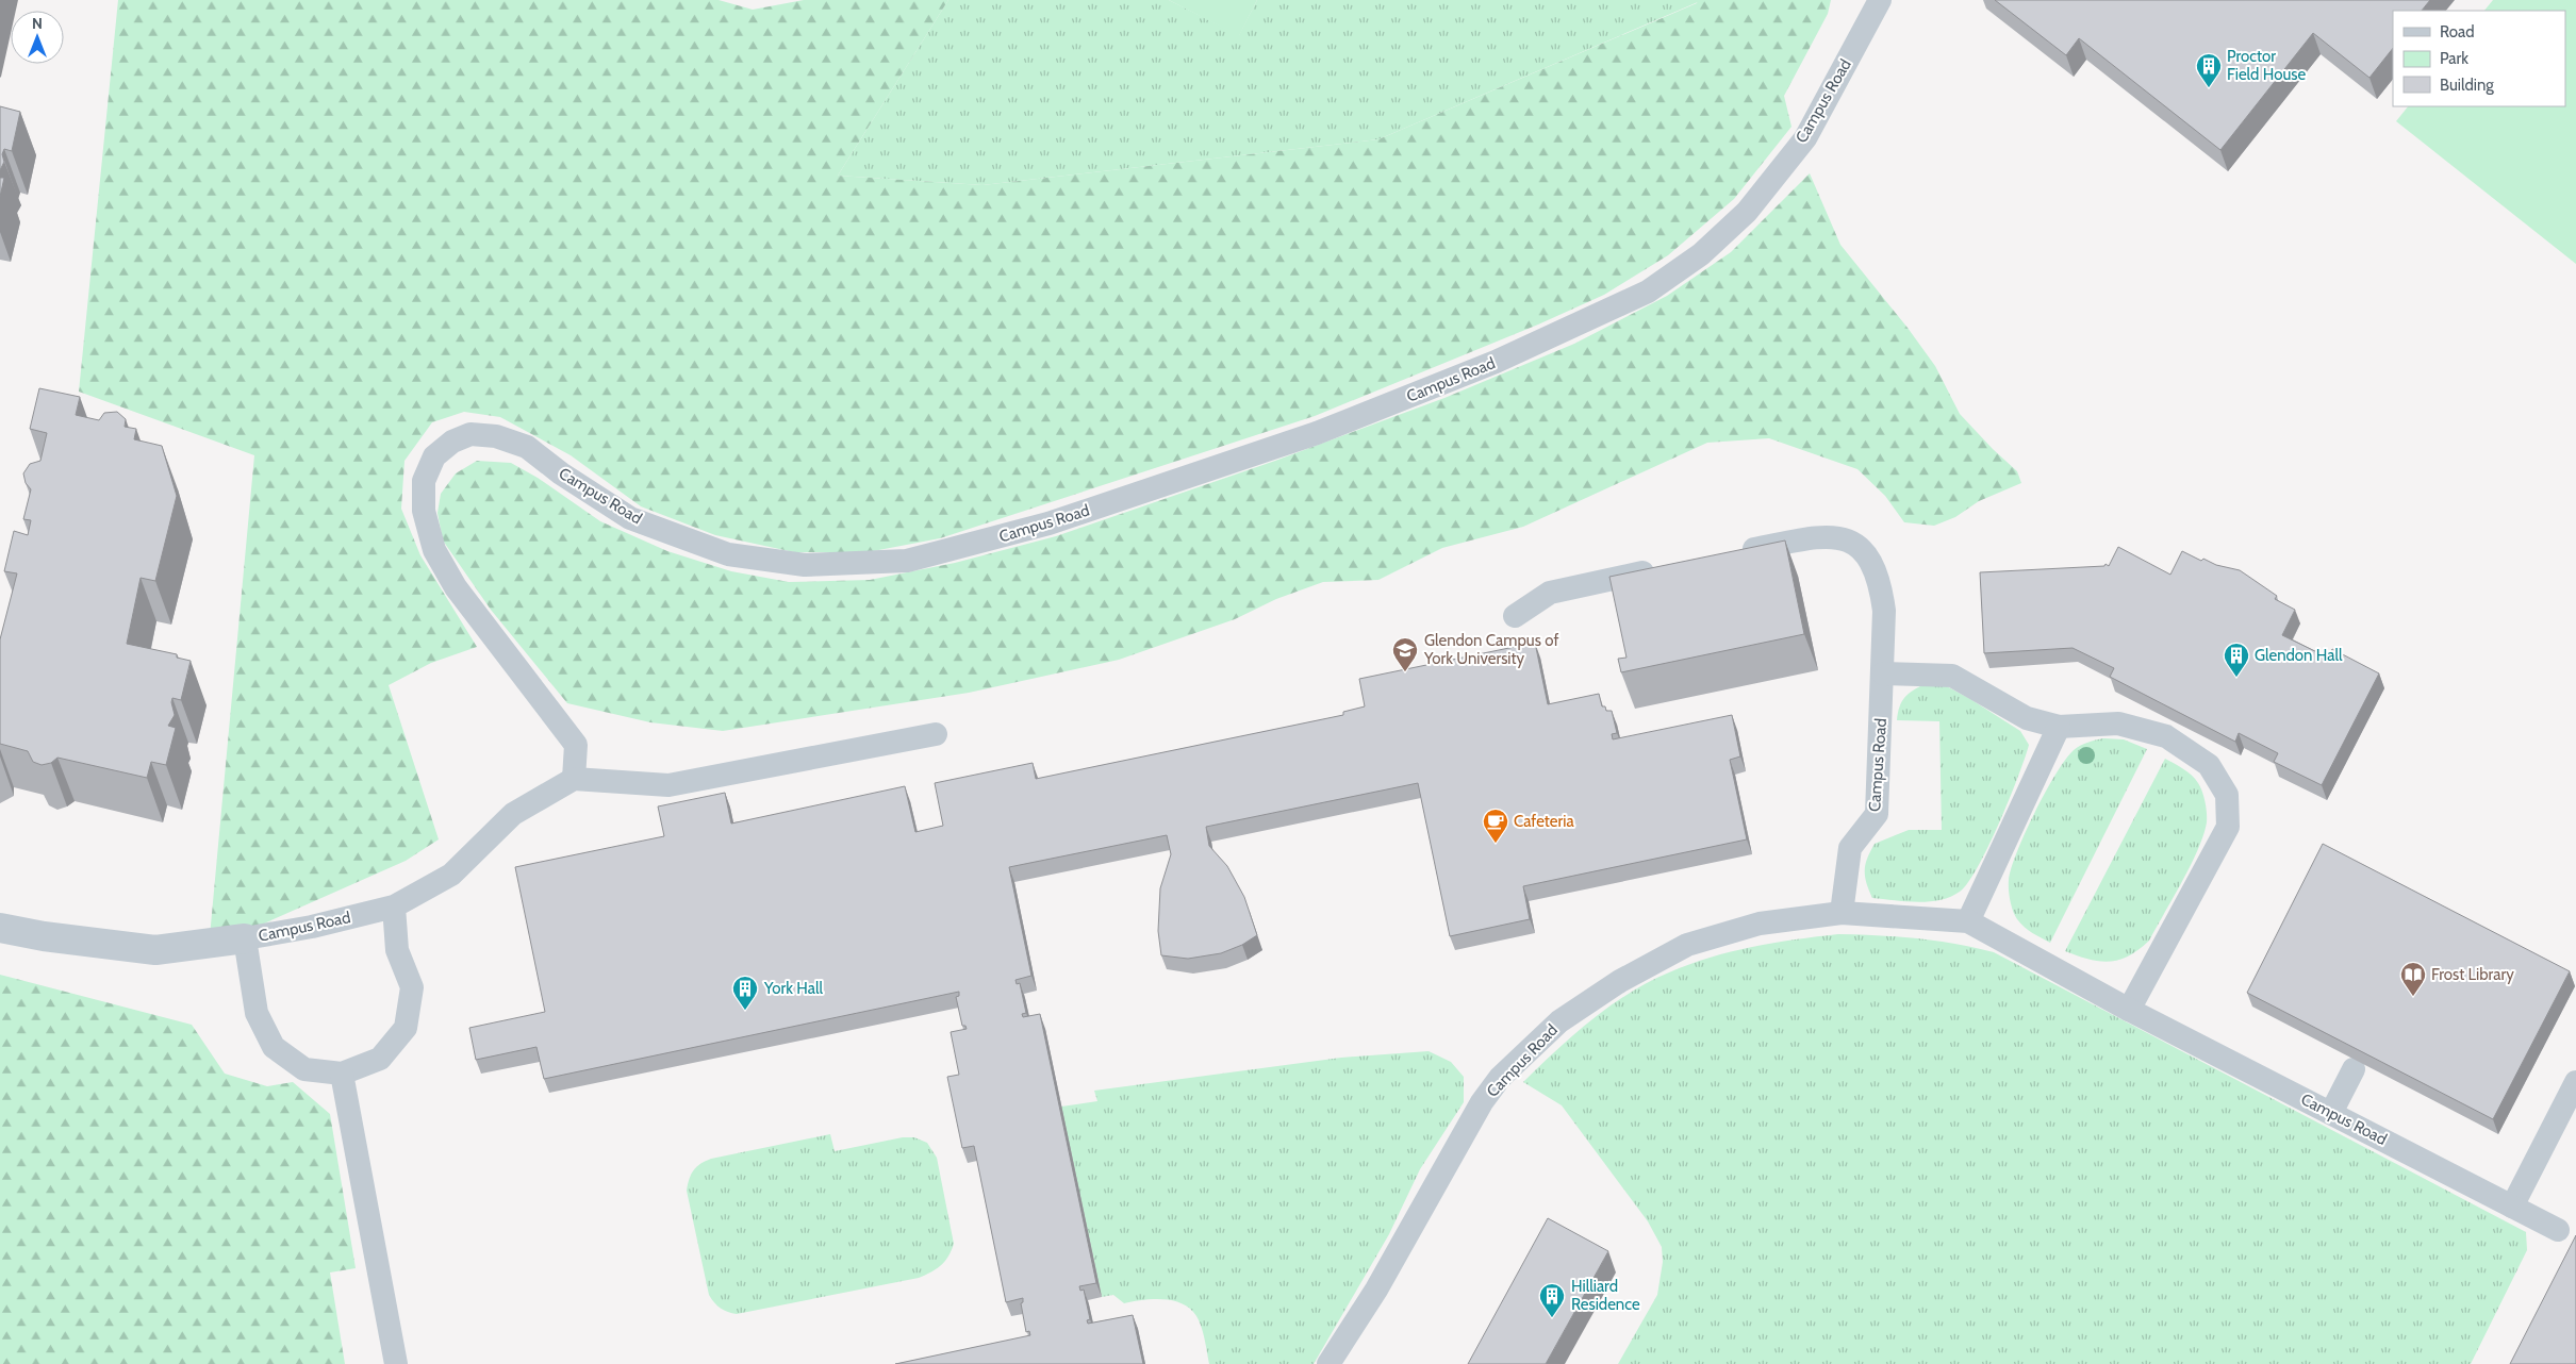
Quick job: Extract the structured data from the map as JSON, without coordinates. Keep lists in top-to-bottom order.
{
  "streets": {
    "lane": ["Campus Road"]
  },
  "places": {
    "building": [
      "Proctor Field House",
      "Glendon Hall",
      "York Hall",
      "Hilliard Residence"
    ],
    "school or university": ["Glendon Campus of York University"],
    "cafe": ["Cafeteria"],
    "library": ["Frost Library"]
  },
  "legend": ["Road", "Park", "Building"],
  "north": "top"
}
